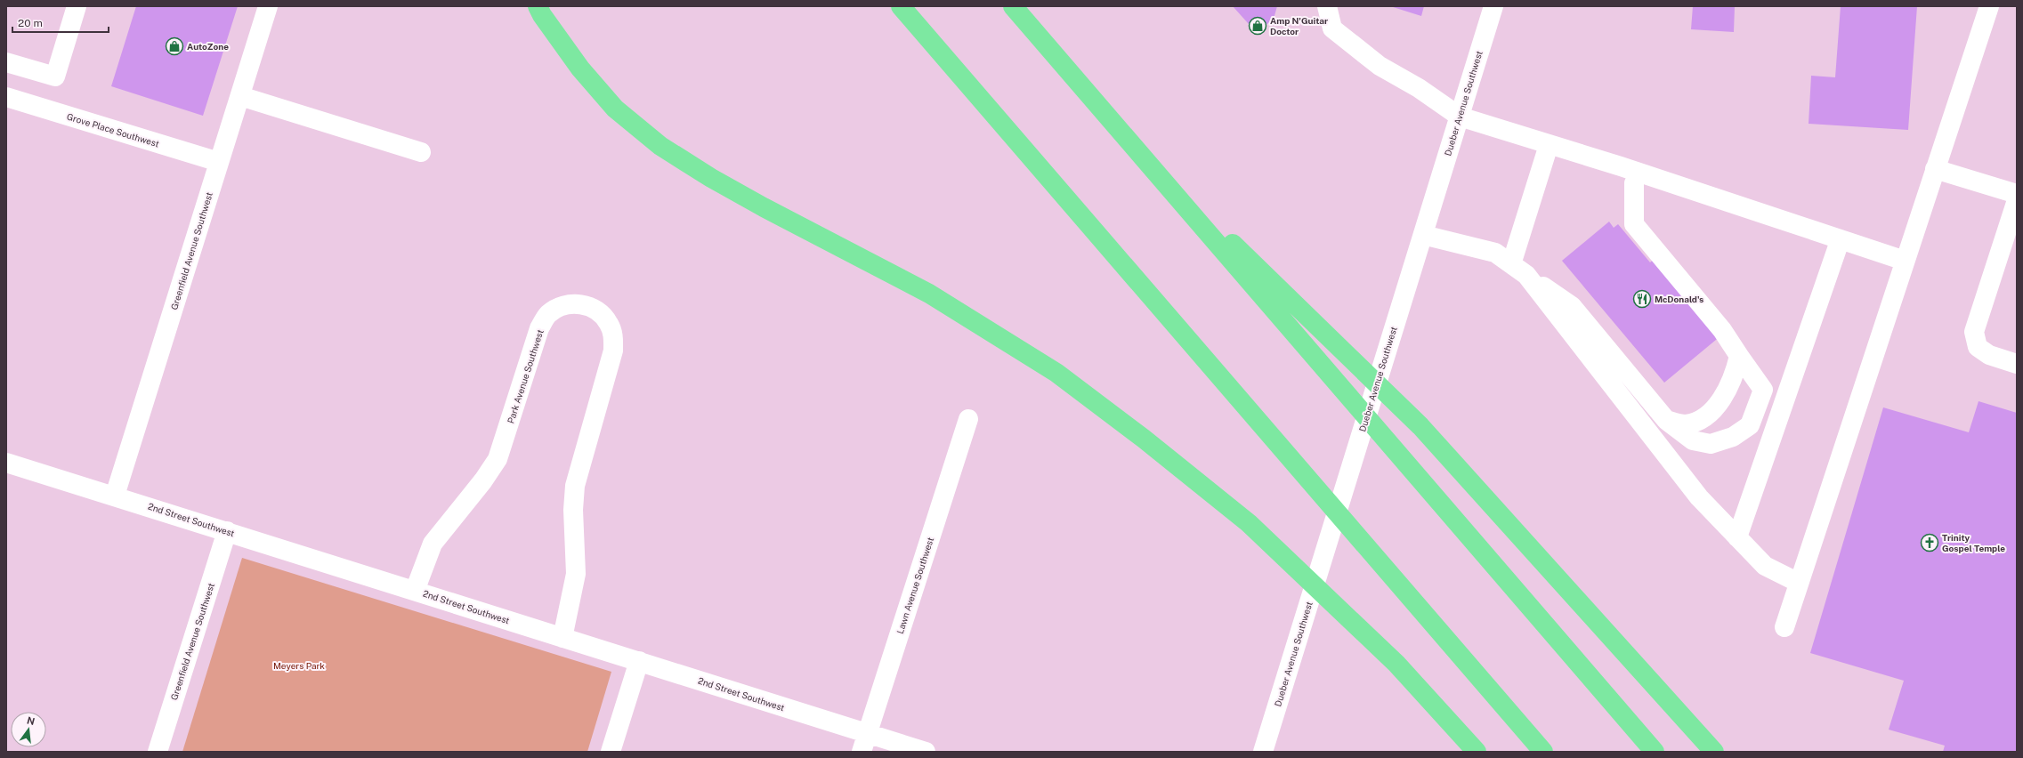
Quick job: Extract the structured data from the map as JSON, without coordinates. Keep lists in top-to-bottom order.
{
  "streets": {
    "street": [
      "Dueber Avenue Southwest",
      "Grove Place Southwest",
      "Greenfield Avenue Southwest",
      "Park Avenue Southwest",
      "2nd Street Southwest",
      "Lawn Avenue Southwest"
    ]
  },
  "crossings": [
    ["Grove Place Southwest", "Greenfield Avenue Southwest"],
    ["Greenfield Avenue Southwest", "2nd Street Southwest"],
    ["Park Avenue Southwest", "2nd Street Southwest"],
    ["2nd Street Southwest", "Lawn Avenue Southwest"]
  ],
  "parks": ["Meyers Park"],
  "places": {
    "shop": ["Amp N'Guitar Doctor", "AutoZone"],
    "restaurant": ["McDonald's"],
    "church": ["Trinity Gospel Temple"]
  },
  "scale_bar": "20 m",
  "north": "top"
}
